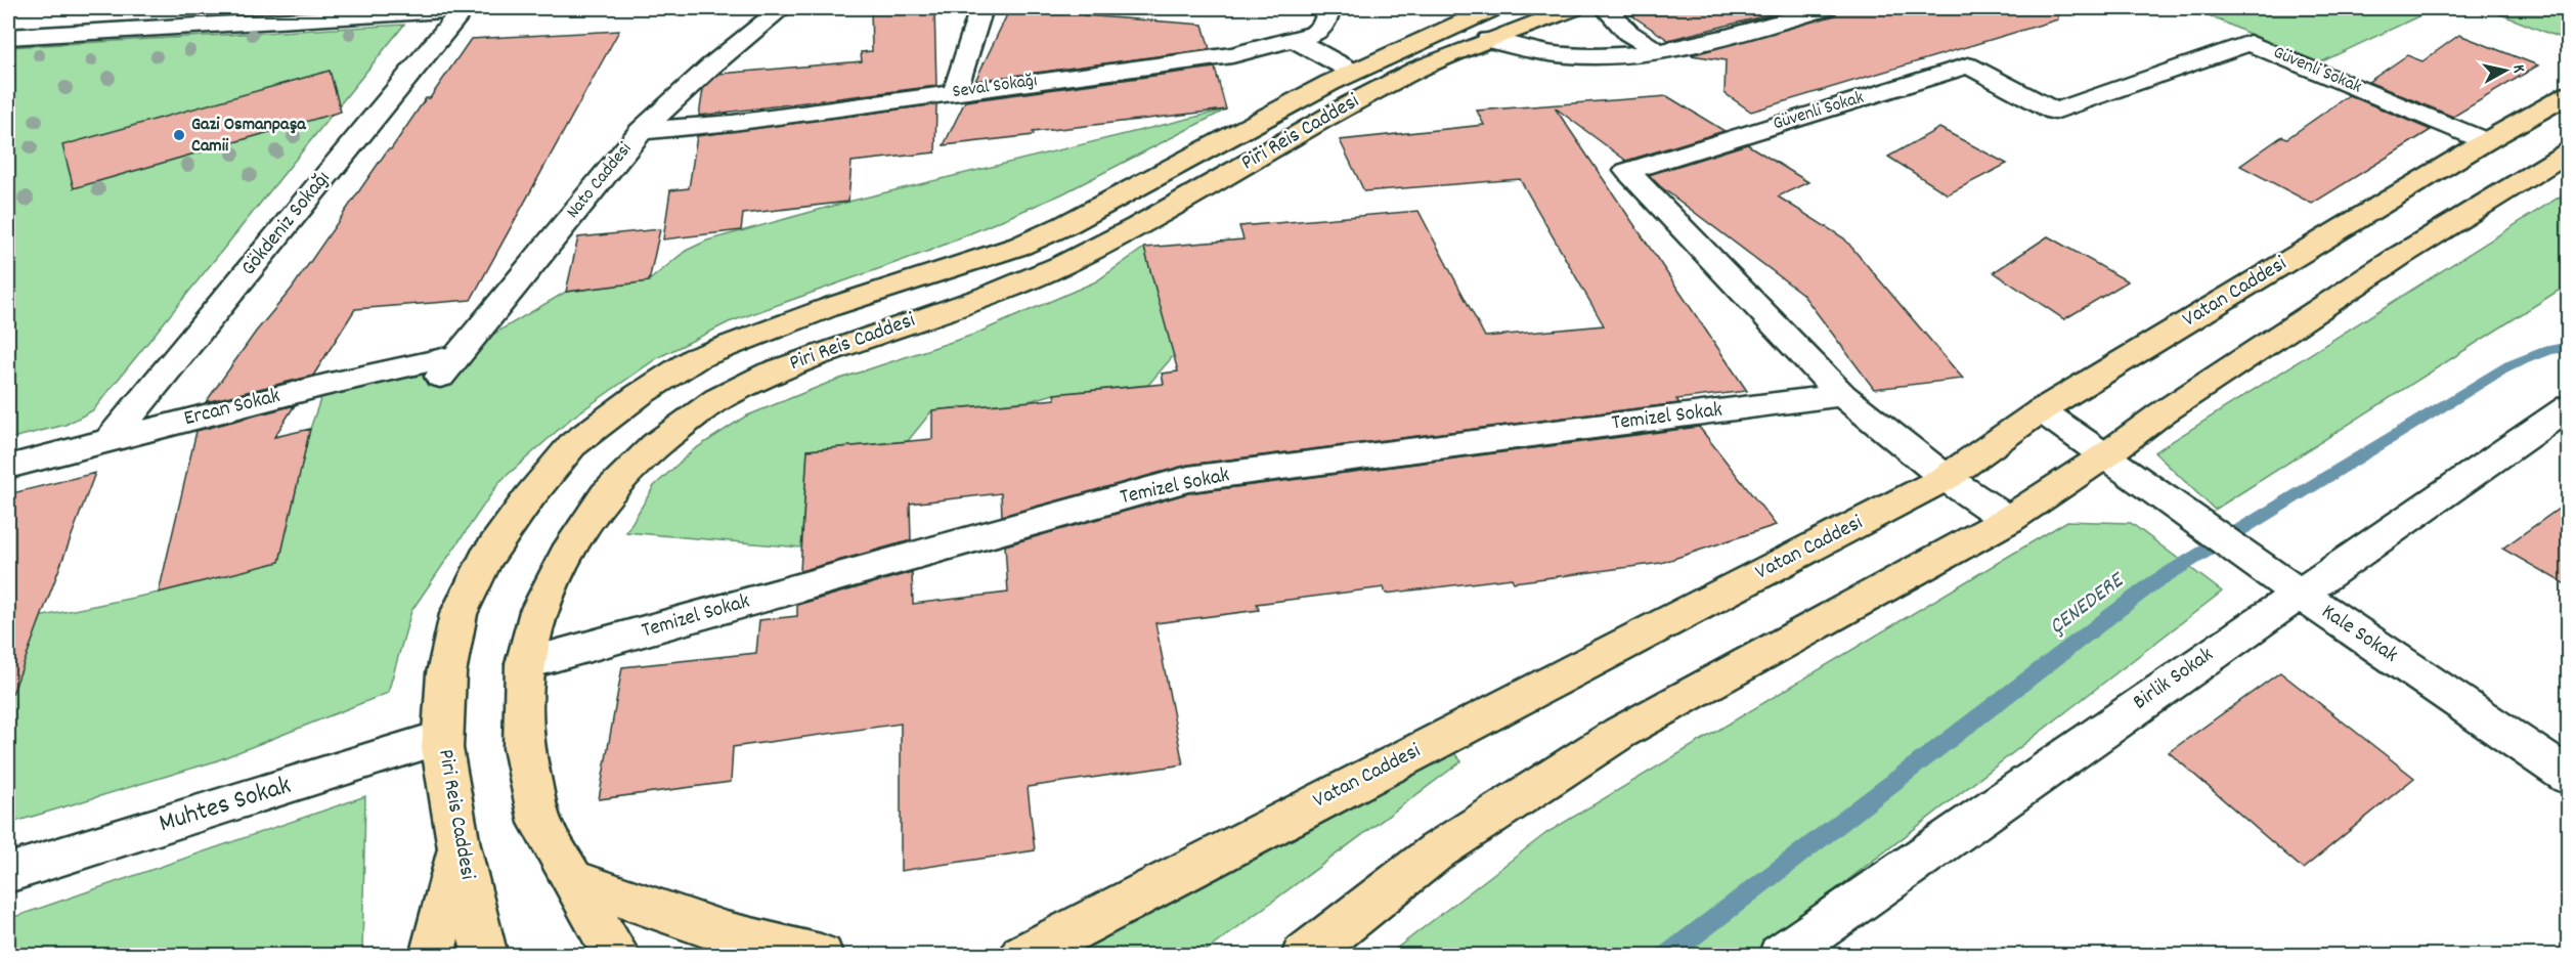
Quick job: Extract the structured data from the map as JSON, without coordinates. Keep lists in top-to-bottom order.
{
  "streets": {
    "main road": ["Piri Reis Caddesi", "Vatan Caddesi"],
    "street": [
      "Güvenli Sokak",
      "Seval Sokağı",
      "Nato Caddesi",
      "Gökdeniz Sokağı",
      "Ercan Sokak",
      "Temizel Sokak",
      "Kale Sokak",
      "Birlik Sokak",
      "Muhtes Sokak"
    ]
  },
  "crossings": [
    ["Güvenli Sokak", "Vatan Caddesi"],
    ["Güvenli Sokak", "Temizel Sokak"],
    ["Seval Sokağı", "Nato Caddesi"],
    ["Piri Reis Caddesi", "Temizel Sokak"],
    ["Piri Reis Caddesi", "Muhtes Sokak"],
    ["Nato Caddesi", "Ercan Sokak"],
    ["Gökdeniz Sokağı", "Ercan Sokak"],
    ["Vatan Caddesi", "Kale Sokak"],
    ["Kale Sokak", "Birlik Sokak"]
  ],
  "water": ["ÇENEDERE"],
  "places": ["Gazi Osmanpaşa Camii"],
  "north": "right"
}
